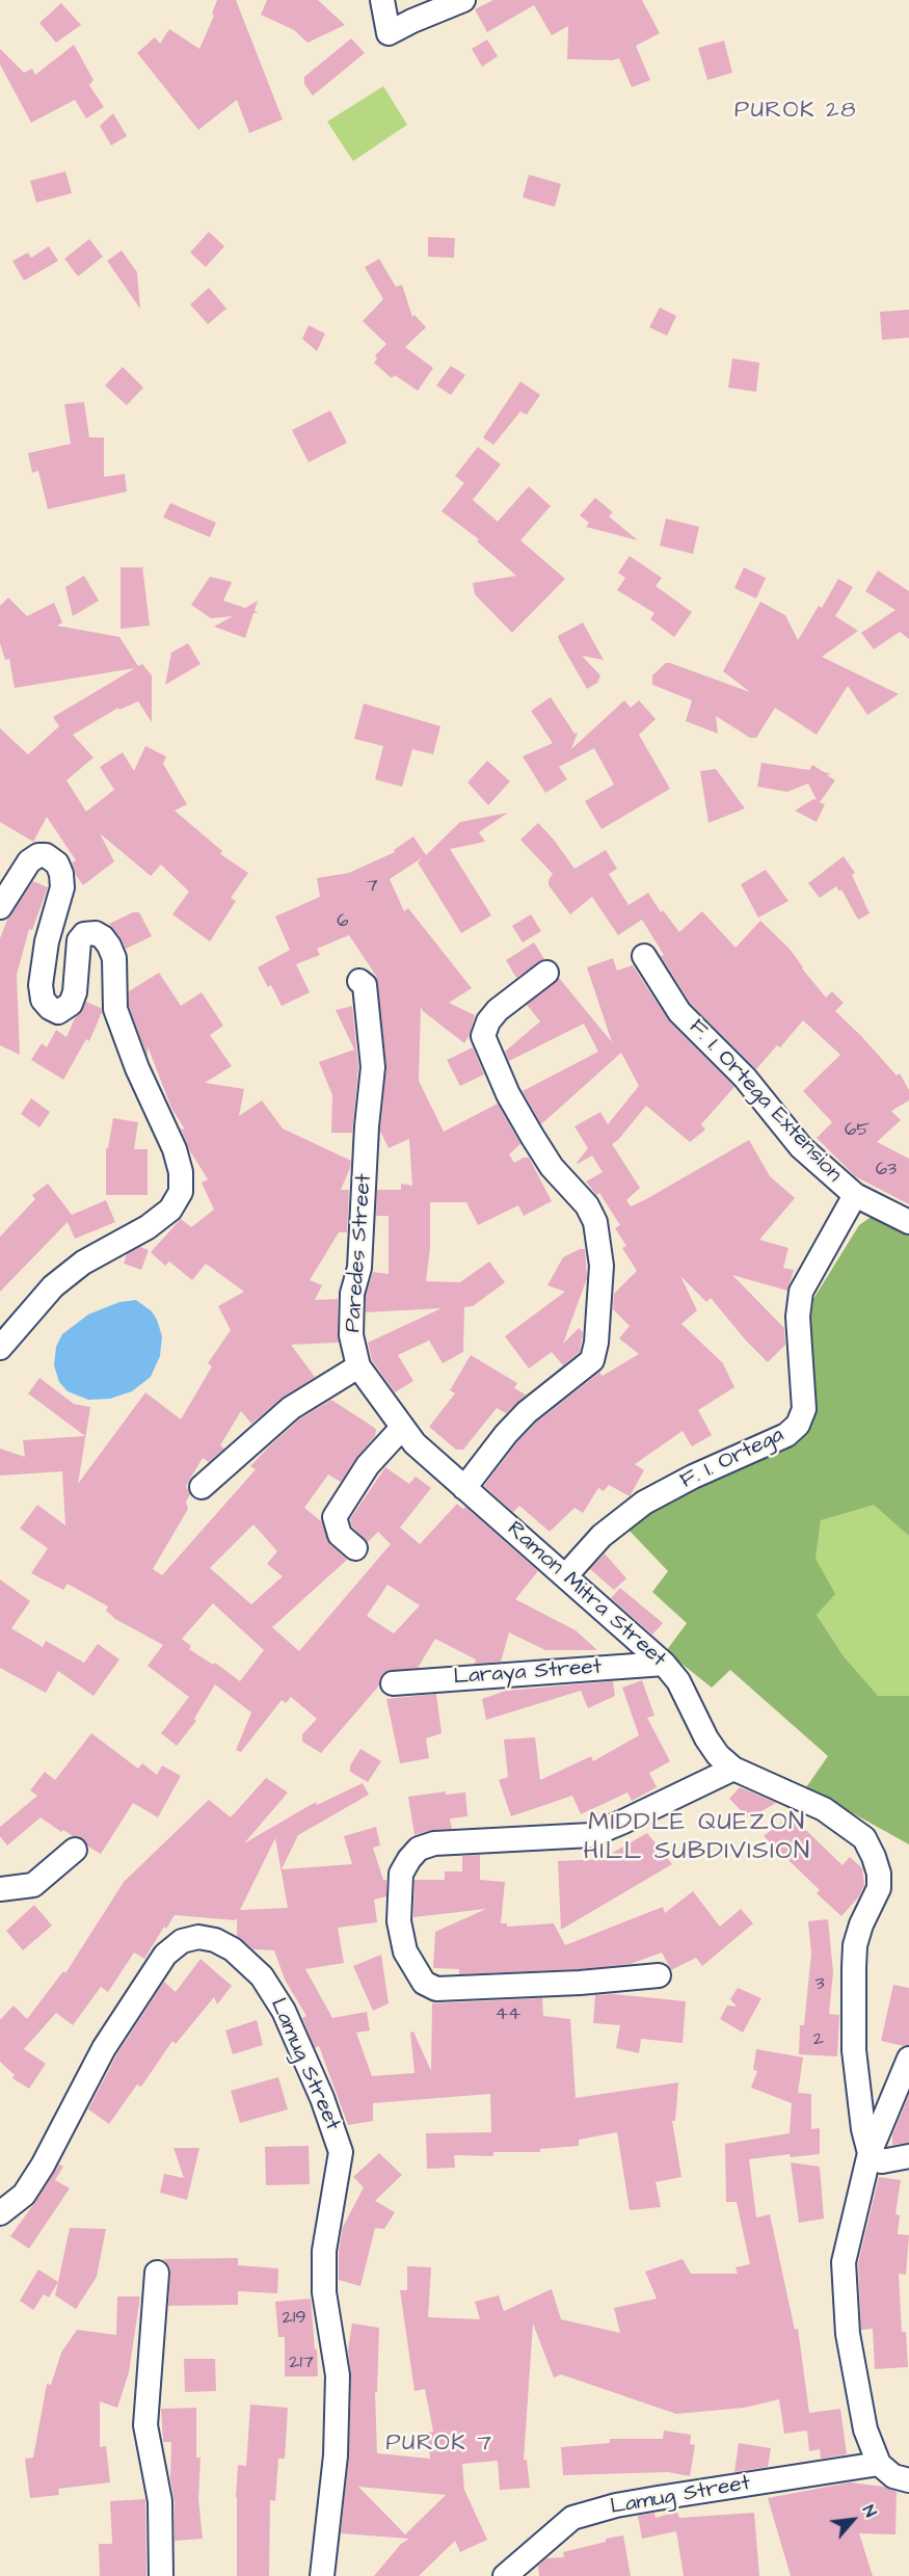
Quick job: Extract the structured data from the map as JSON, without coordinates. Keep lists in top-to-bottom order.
{
  "streets": {
    "street": [
      "F. I. Ortega Extension",
      "Paredes Street",
      "F. I. Ortega",
      "Ramon Mitra Street",
      "Laraya Street",
      "Lamug Street"
    ]
  },
  "crossings": [
    ["F. I. Ortega Extension", "F. I. Ortega"],
    ["Paredes Street", "Ramon Mitra Street"],
    ["F. I. Ortega", "Ramon Mitra Street"],
    ["Ramon Mitra Street", "Laraya Street"],
    ["Ramon Mitra Street", "Lamug Street"]
  ],
  "districts": ["PUROK 28", "MIDDLE QUEZON HILL SUBDIVISION", "PUROK 7"],
  "house_numbers": [
    "7",
    "6",
    "65",
    "63",
    "3",
    "44",
    "2",
    "219",
    "217"
  ],
  "north": "top right"
}
